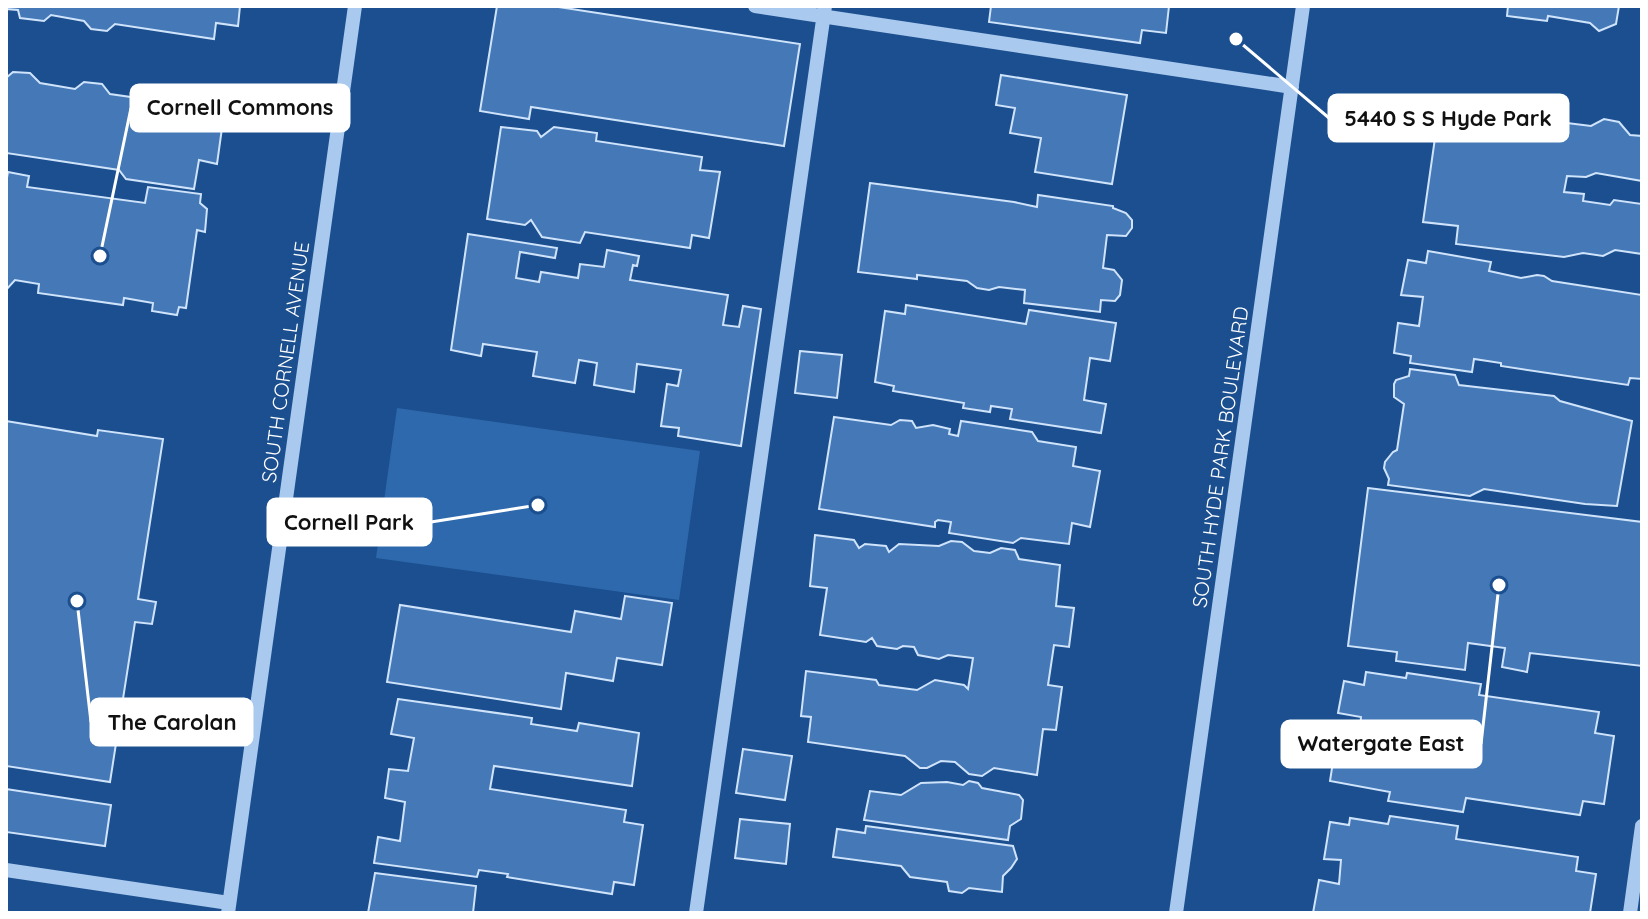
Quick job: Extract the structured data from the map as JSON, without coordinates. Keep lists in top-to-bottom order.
{
  "streets": {
    "street": ["SOUTH CORNELL AVENUE", "SOUTH HYDE PARK BOULEVARD"]
  },
  "places": [
    "5440 S S Hyde Park",
    "Cornell Commons",
    "Cornell Park",
    "Watergate East",
    "The Carolan"
  ]
}
